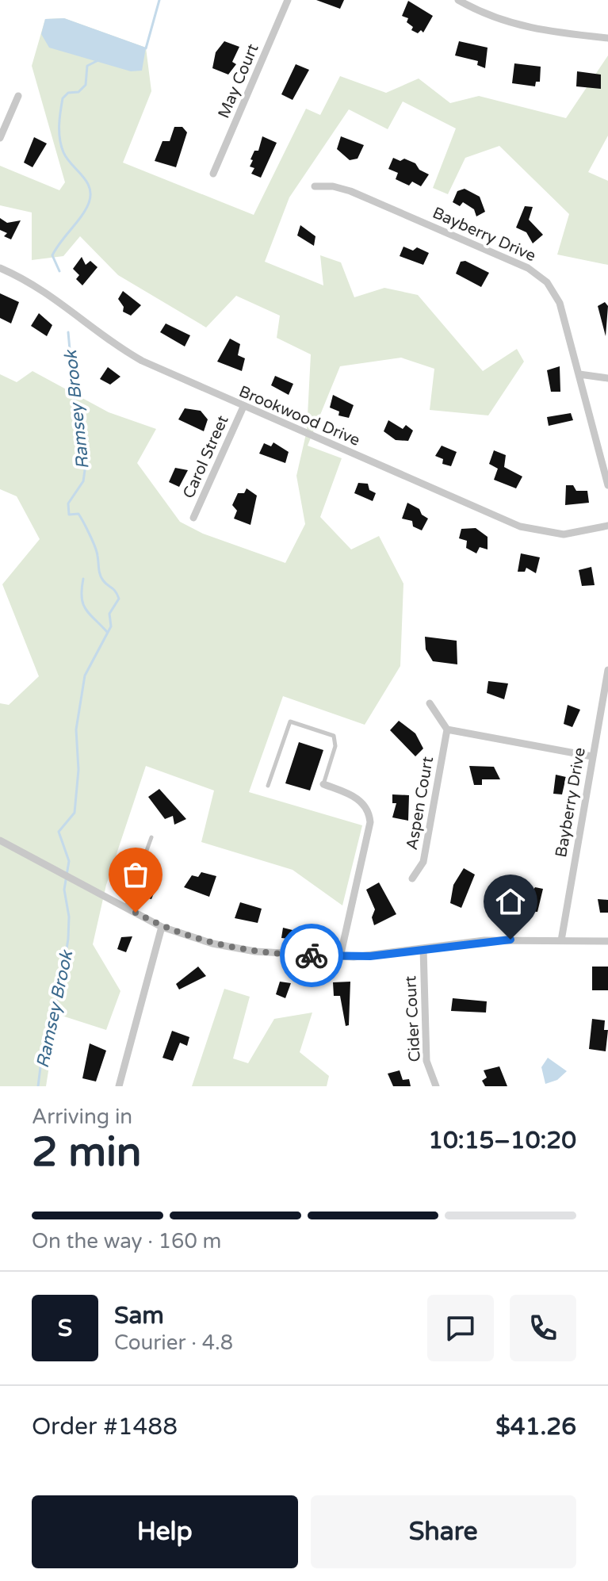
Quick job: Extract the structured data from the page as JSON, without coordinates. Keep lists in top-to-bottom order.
{
  "streets": {
    "street": [
      "May Court",
      "Bayberry Drive",
      "Brookwood Drive",
      "Carol Street",
      "Aspen Court",
      "Cider Court"
    ]
  },
  "crossings": [
    ["Brookwood Drive", "Carol Street"]
  ],
  "water": ["Ramsey Brook"],
  "page": {
    "heading": ["2 min", "Arriving in", "10:15–10:20"],
    "panel": [
      "Sam",
      "Courier · 4.8",
      "Order #1488",
      "$41.26"
    ],
    "bar": "On the way · 160 m",
    "round": "S",
    "buttons": ["Help", "Share"]
  }
}
